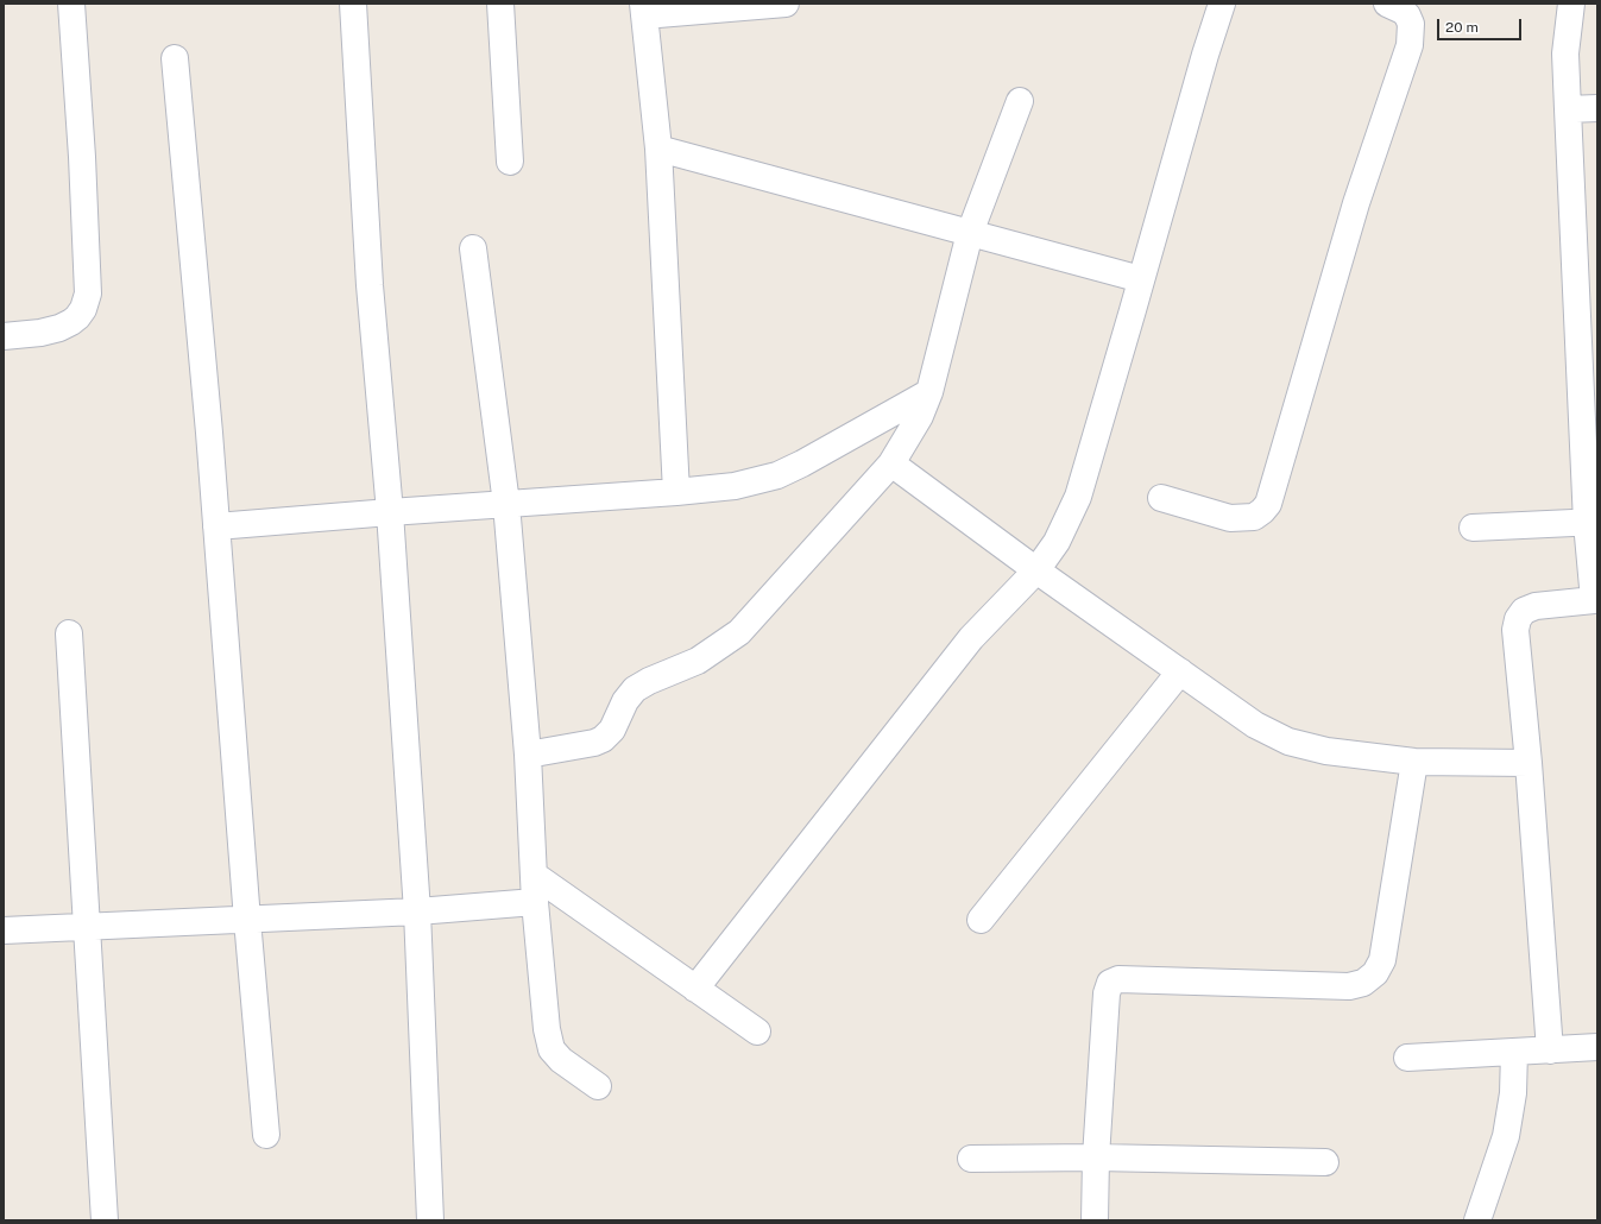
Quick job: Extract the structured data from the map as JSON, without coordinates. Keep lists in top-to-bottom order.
{
  "scale_bar": "20 m"
}
